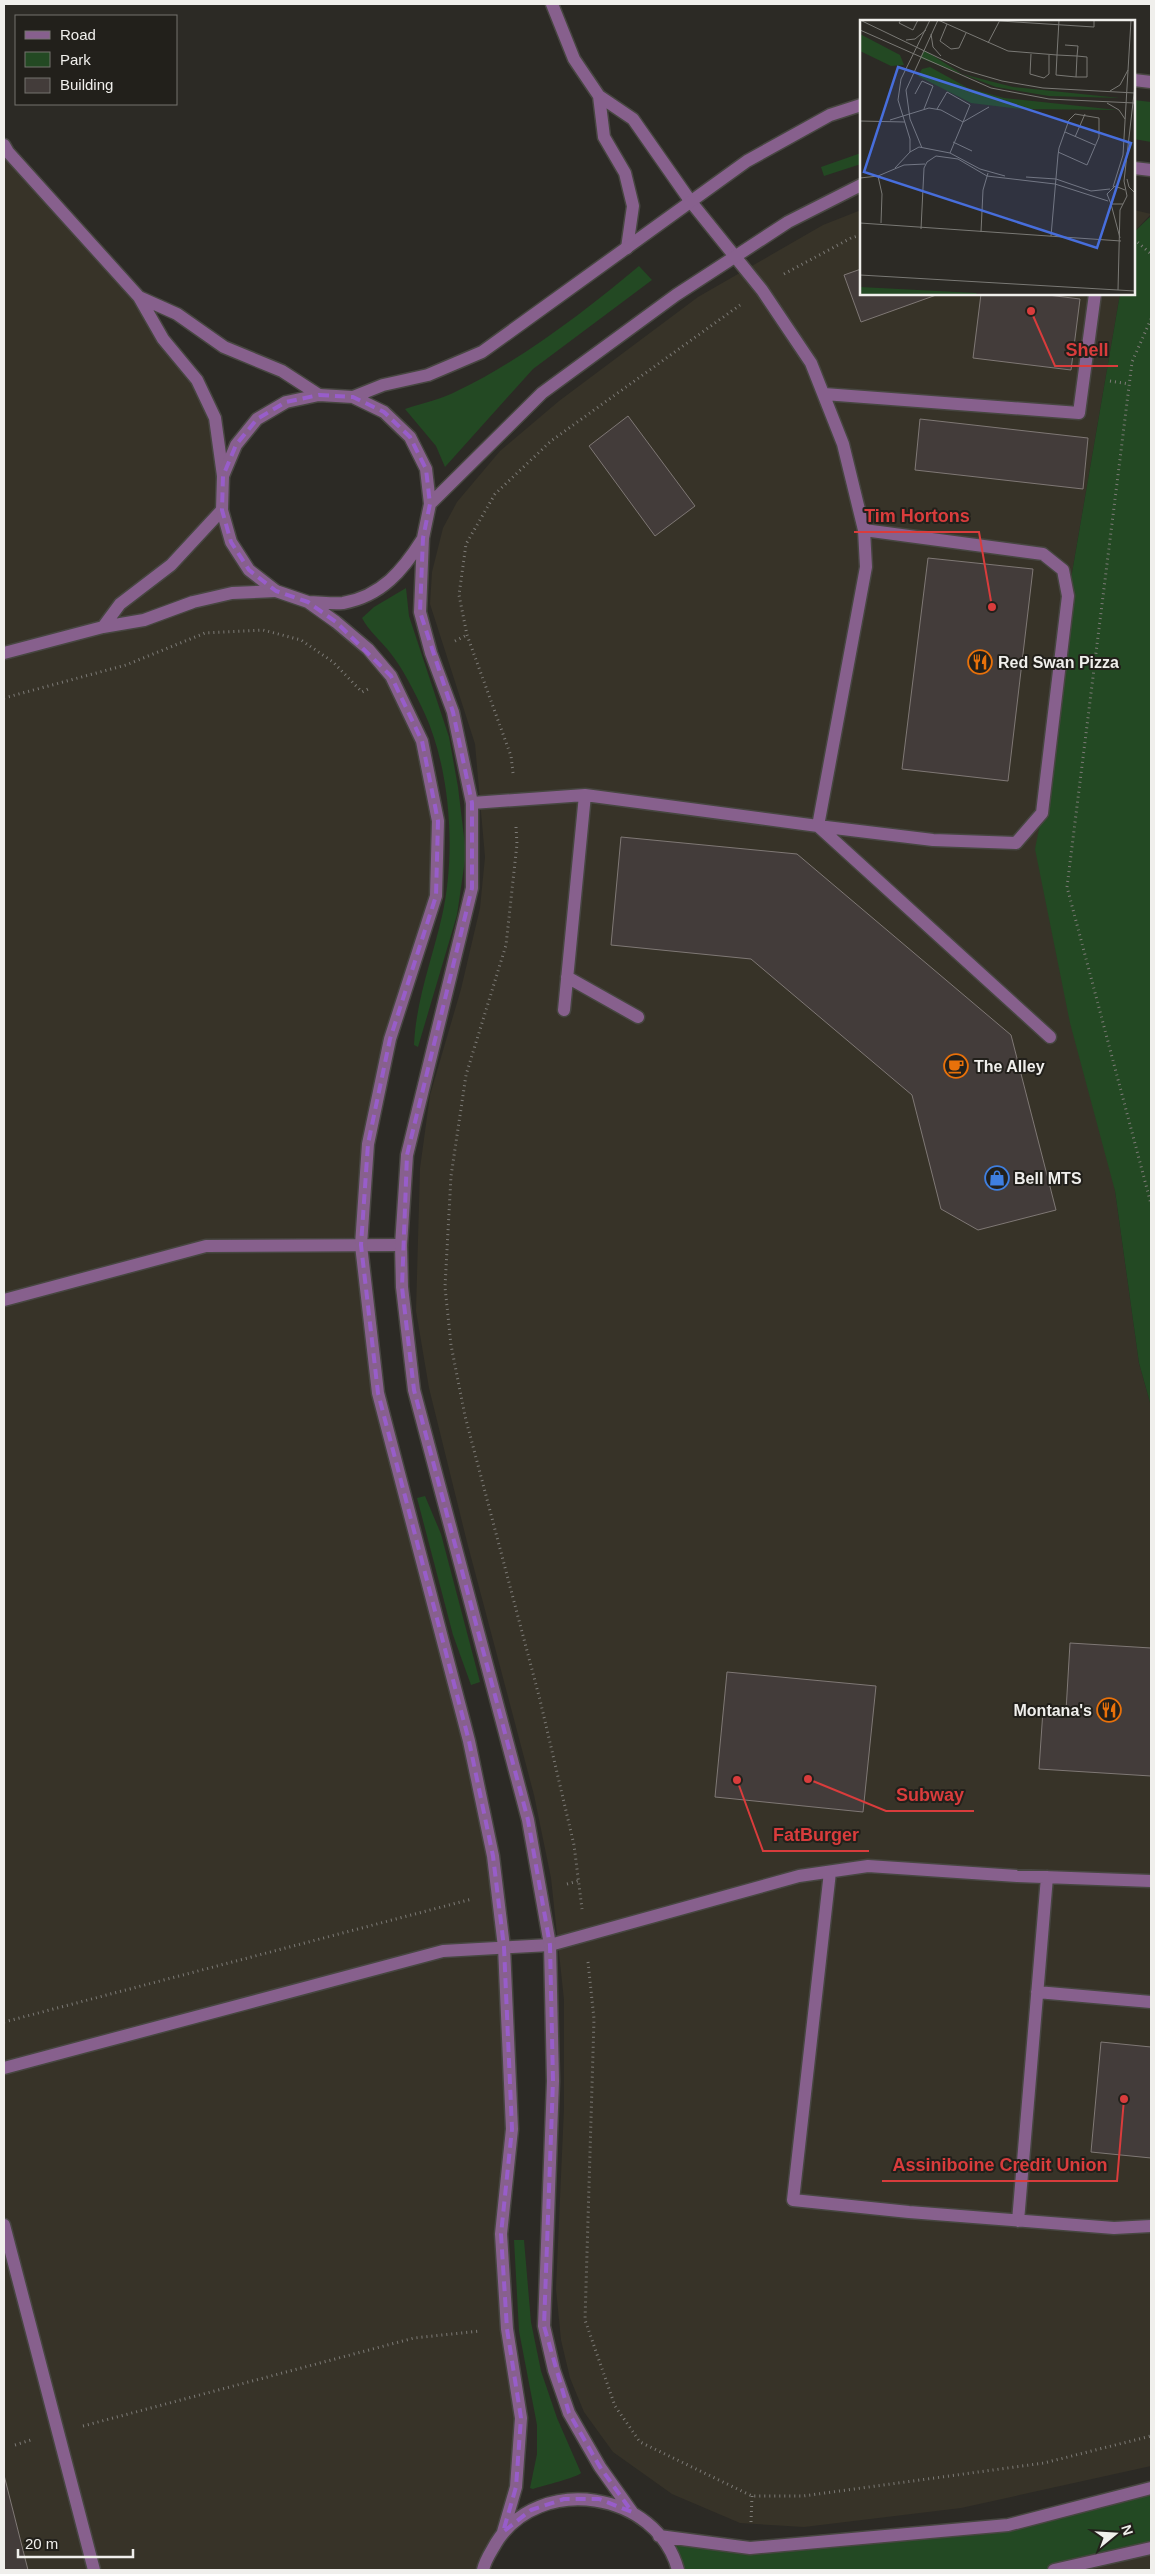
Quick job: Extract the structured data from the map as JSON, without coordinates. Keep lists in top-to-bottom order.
{
  "places": {
    "other": [
      "Shell",
      "Tim Hortons",
      "Subway",
      "FatBurger",
      "Assiniboine Credit Union"
    ],
    "restaurant": ["Red Swan Pizza", "Montana's"],
    "cafe": ["The Alley"],
    "shop": ["Bell MTS"]
  },
  "legend": ["Road", "Park", "Building"],
  "scale_bar": "20 m",
  "north": "right"
}
